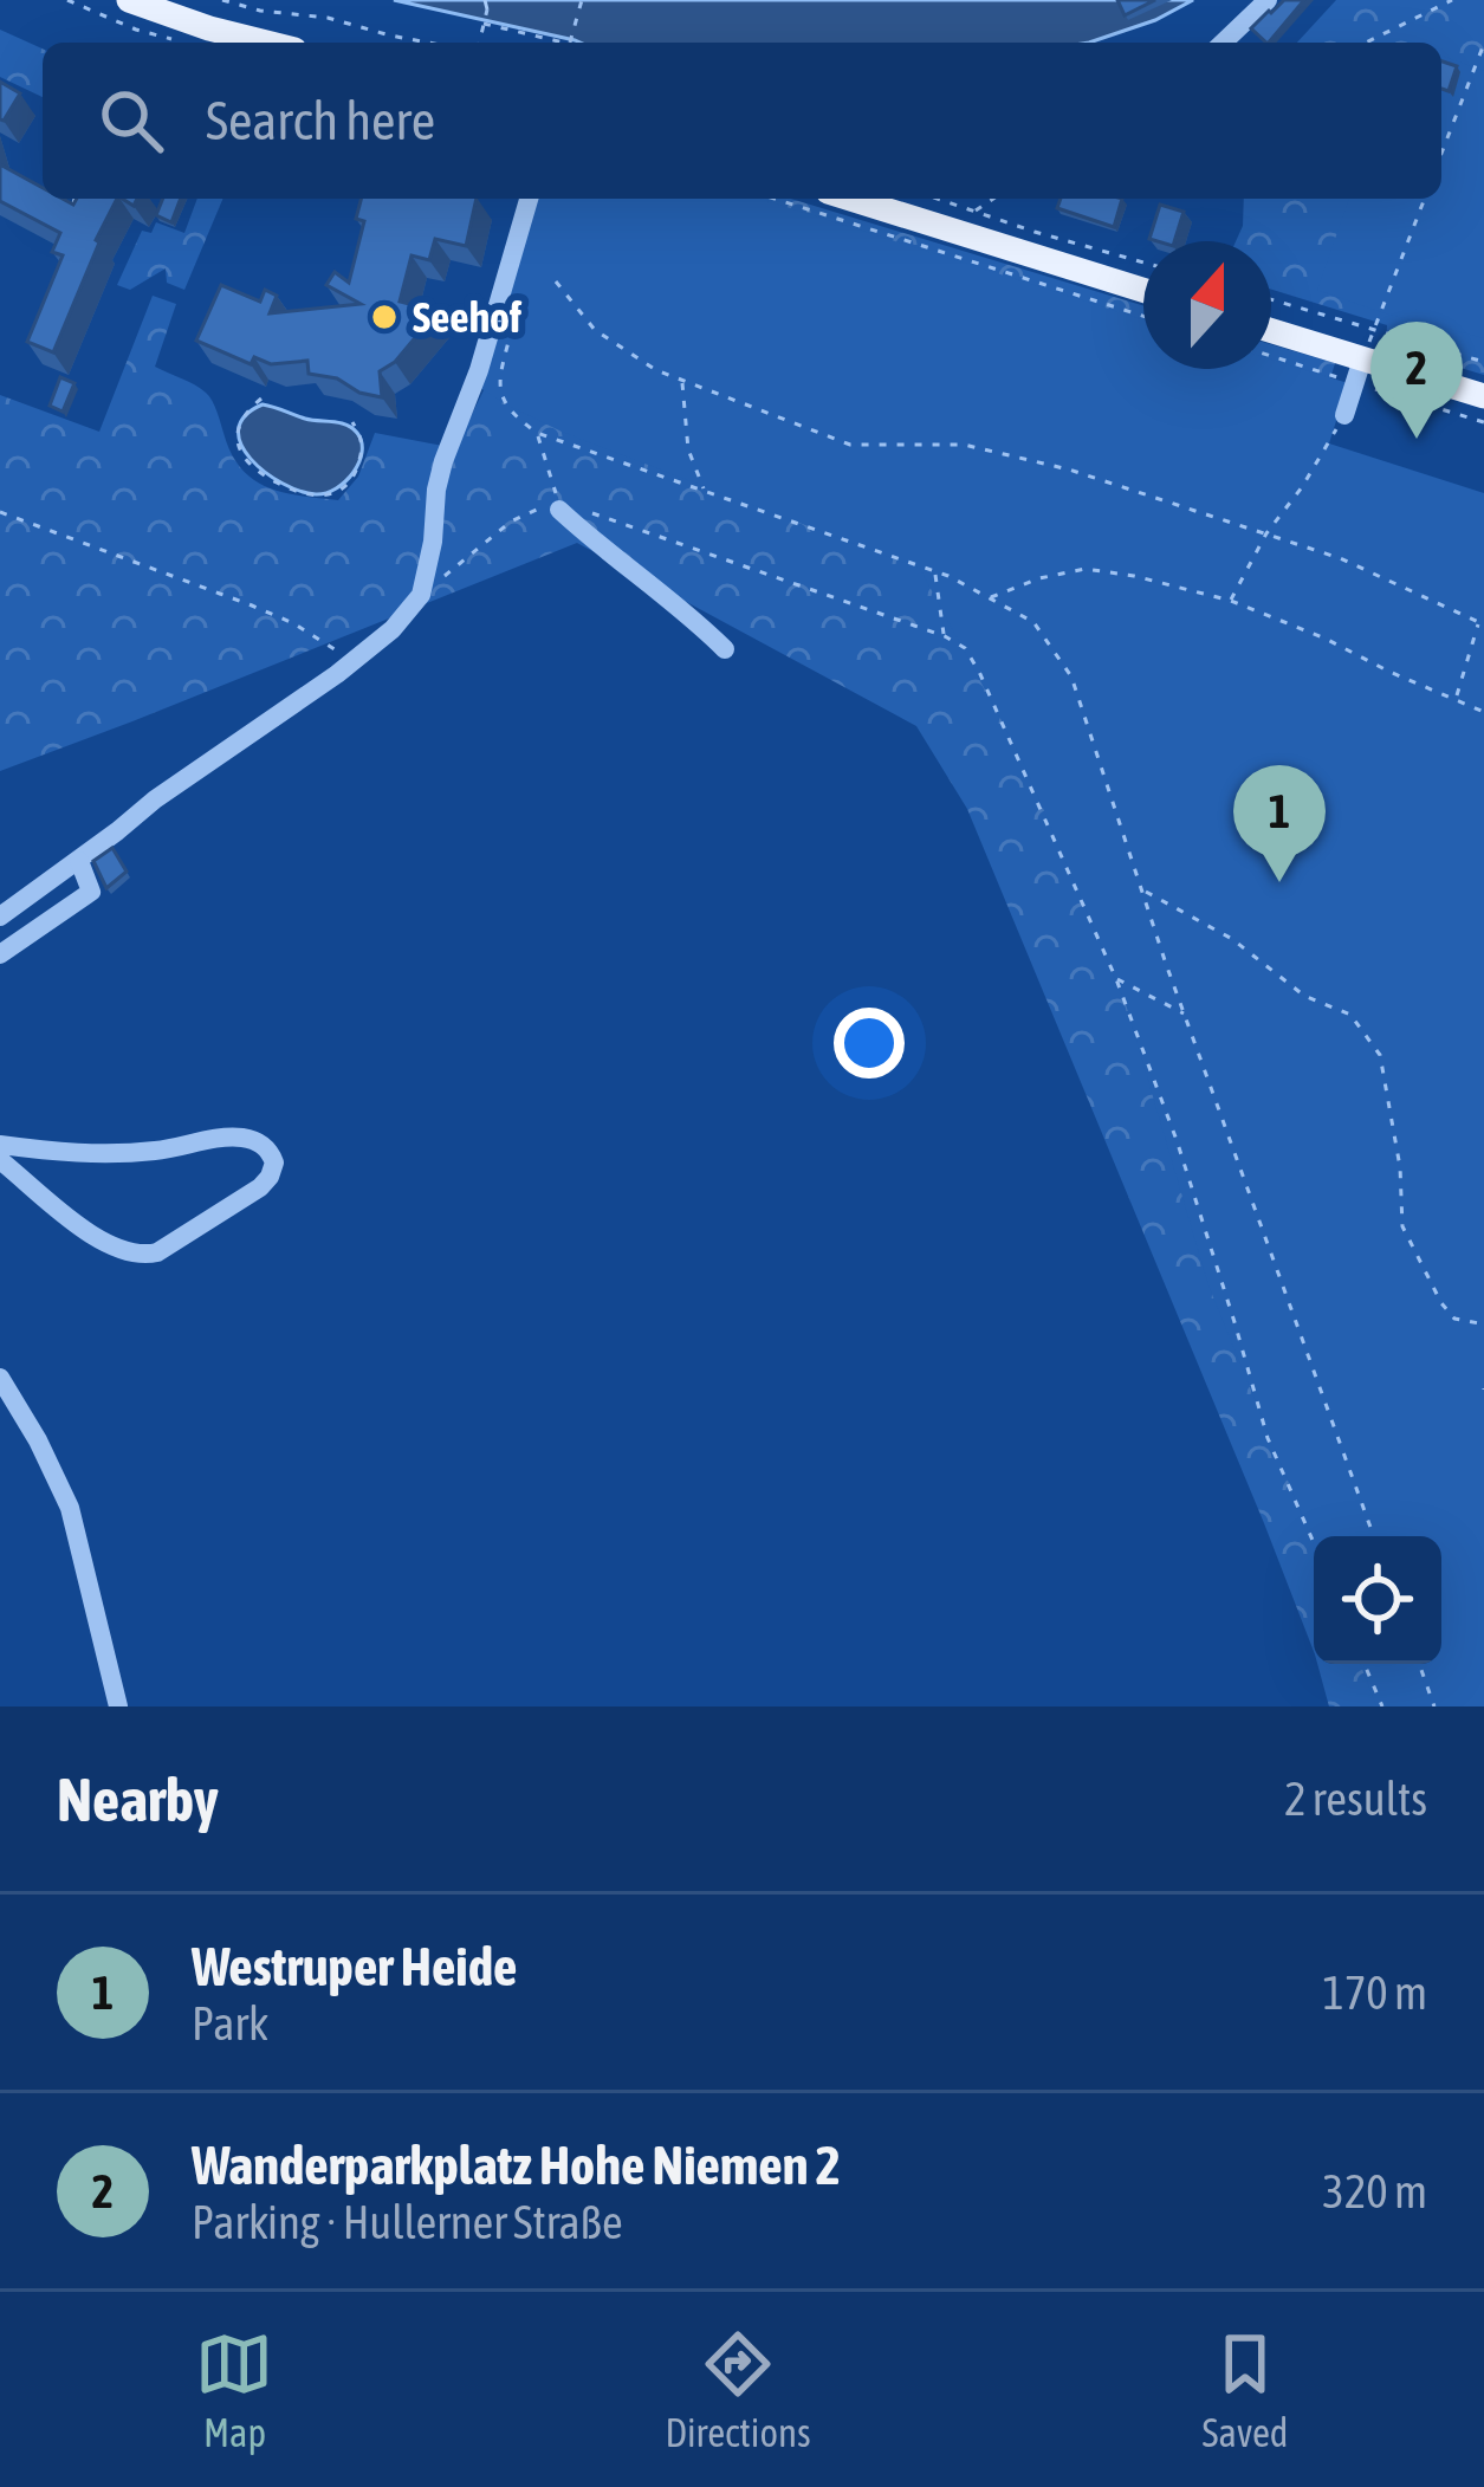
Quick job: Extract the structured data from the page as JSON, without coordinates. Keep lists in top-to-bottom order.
{
  "places": ["Seehof"],
  "north": "top",
  "page": {
    "search": "Search here",
    "pins": ["2", "1"],
    "heading": ["Nearby", "2 results"],
    "list": [
      {
        "mark": "1",
        "name": "Westruper Heide",
        "note": "Park",
        "value": "170 m"
      },
      {
        "mark": "2",
        "name": "Wanderparkplatz Hohe Niemen 2",
        "note": "Parking · Hullerner Straße",
        "value": "320 m"
      }
    ],
    "nav": ["Map", "Directions", "Saved"]
  }
}
